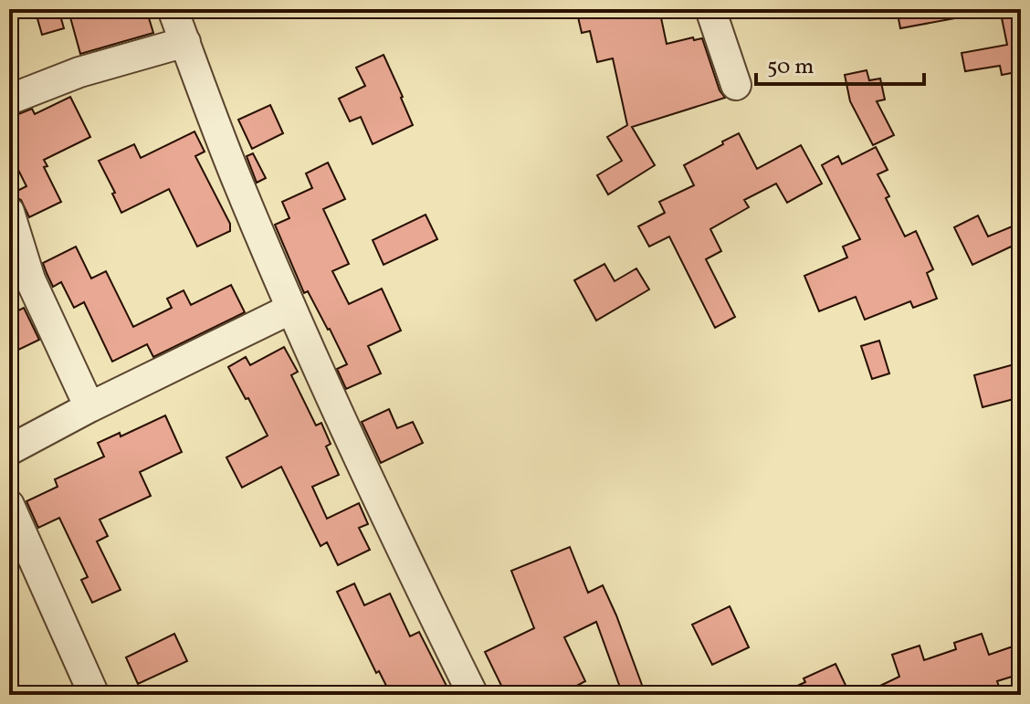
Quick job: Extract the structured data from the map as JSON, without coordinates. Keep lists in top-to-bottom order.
{
  "scale_bar": "50 m"
}
